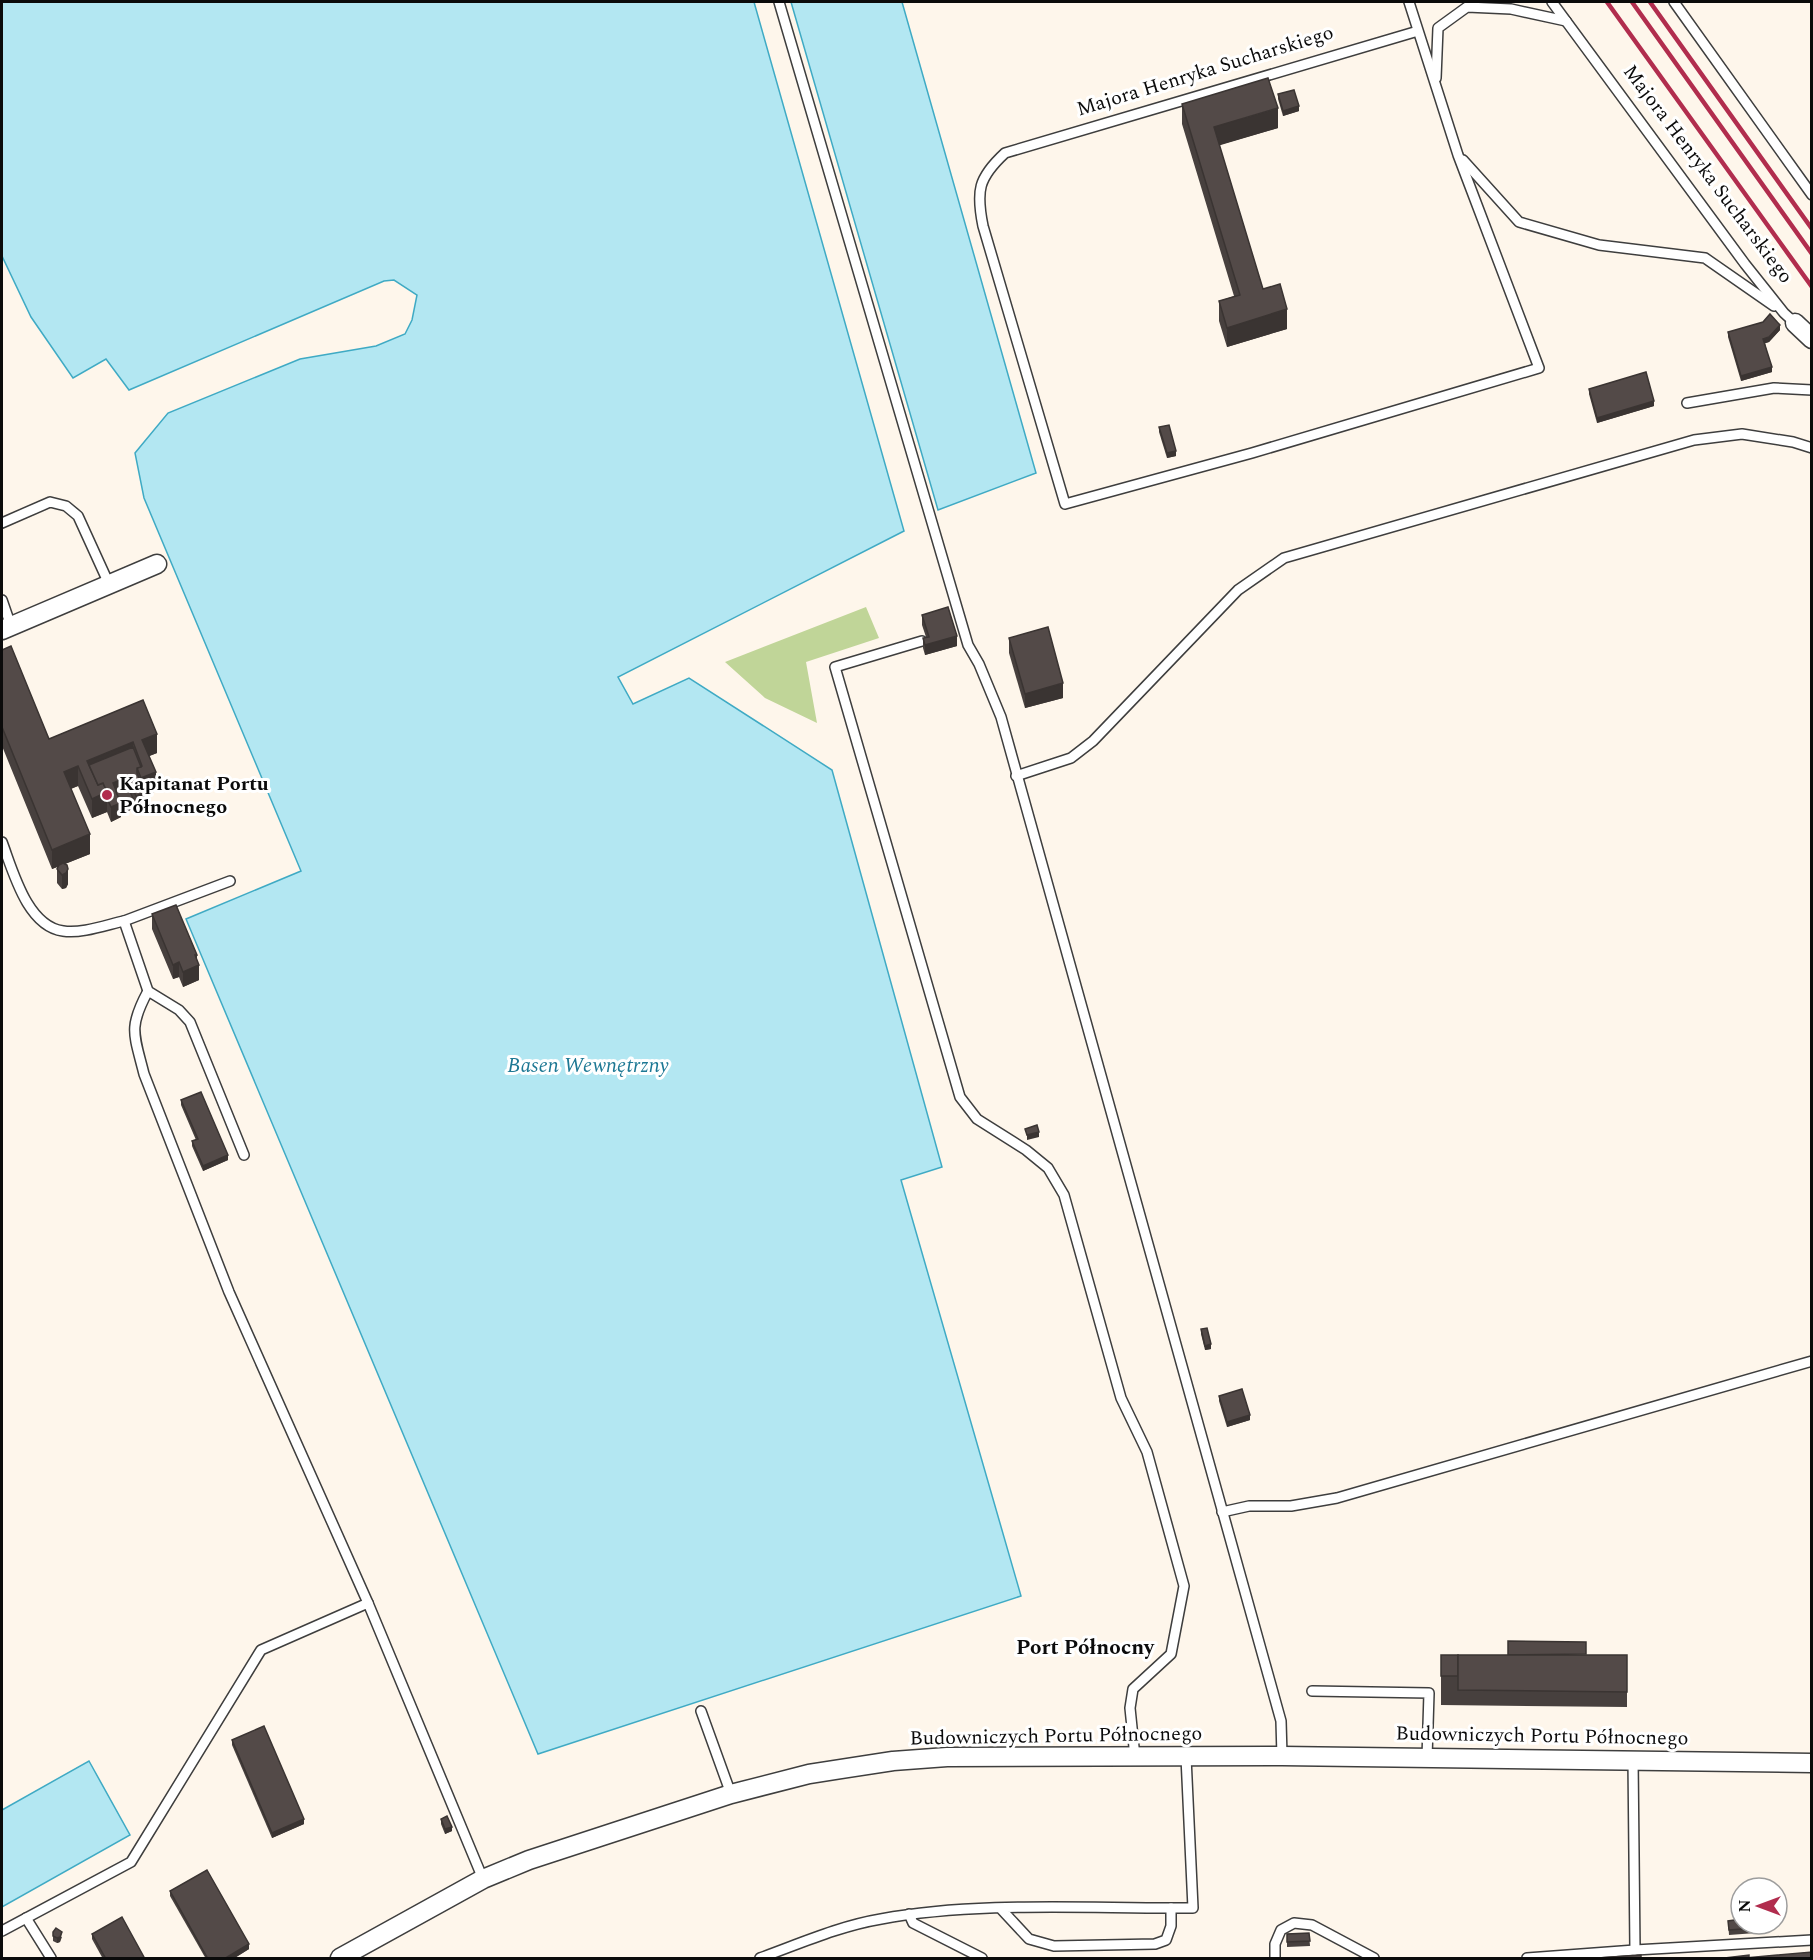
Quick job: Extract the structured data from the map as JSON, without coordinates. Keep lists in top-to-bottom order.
{
  "streets": {
    "street": ["Majora Henryka Sucharskiego", "Budowniczych Portu Północnego"]
  },
  "districts": ["Port Północny"],
  "water": ["Basen Wewnętrzny"],
  "places": ["Kapitanat Portu Północnego"],
  "north": "left"
}
